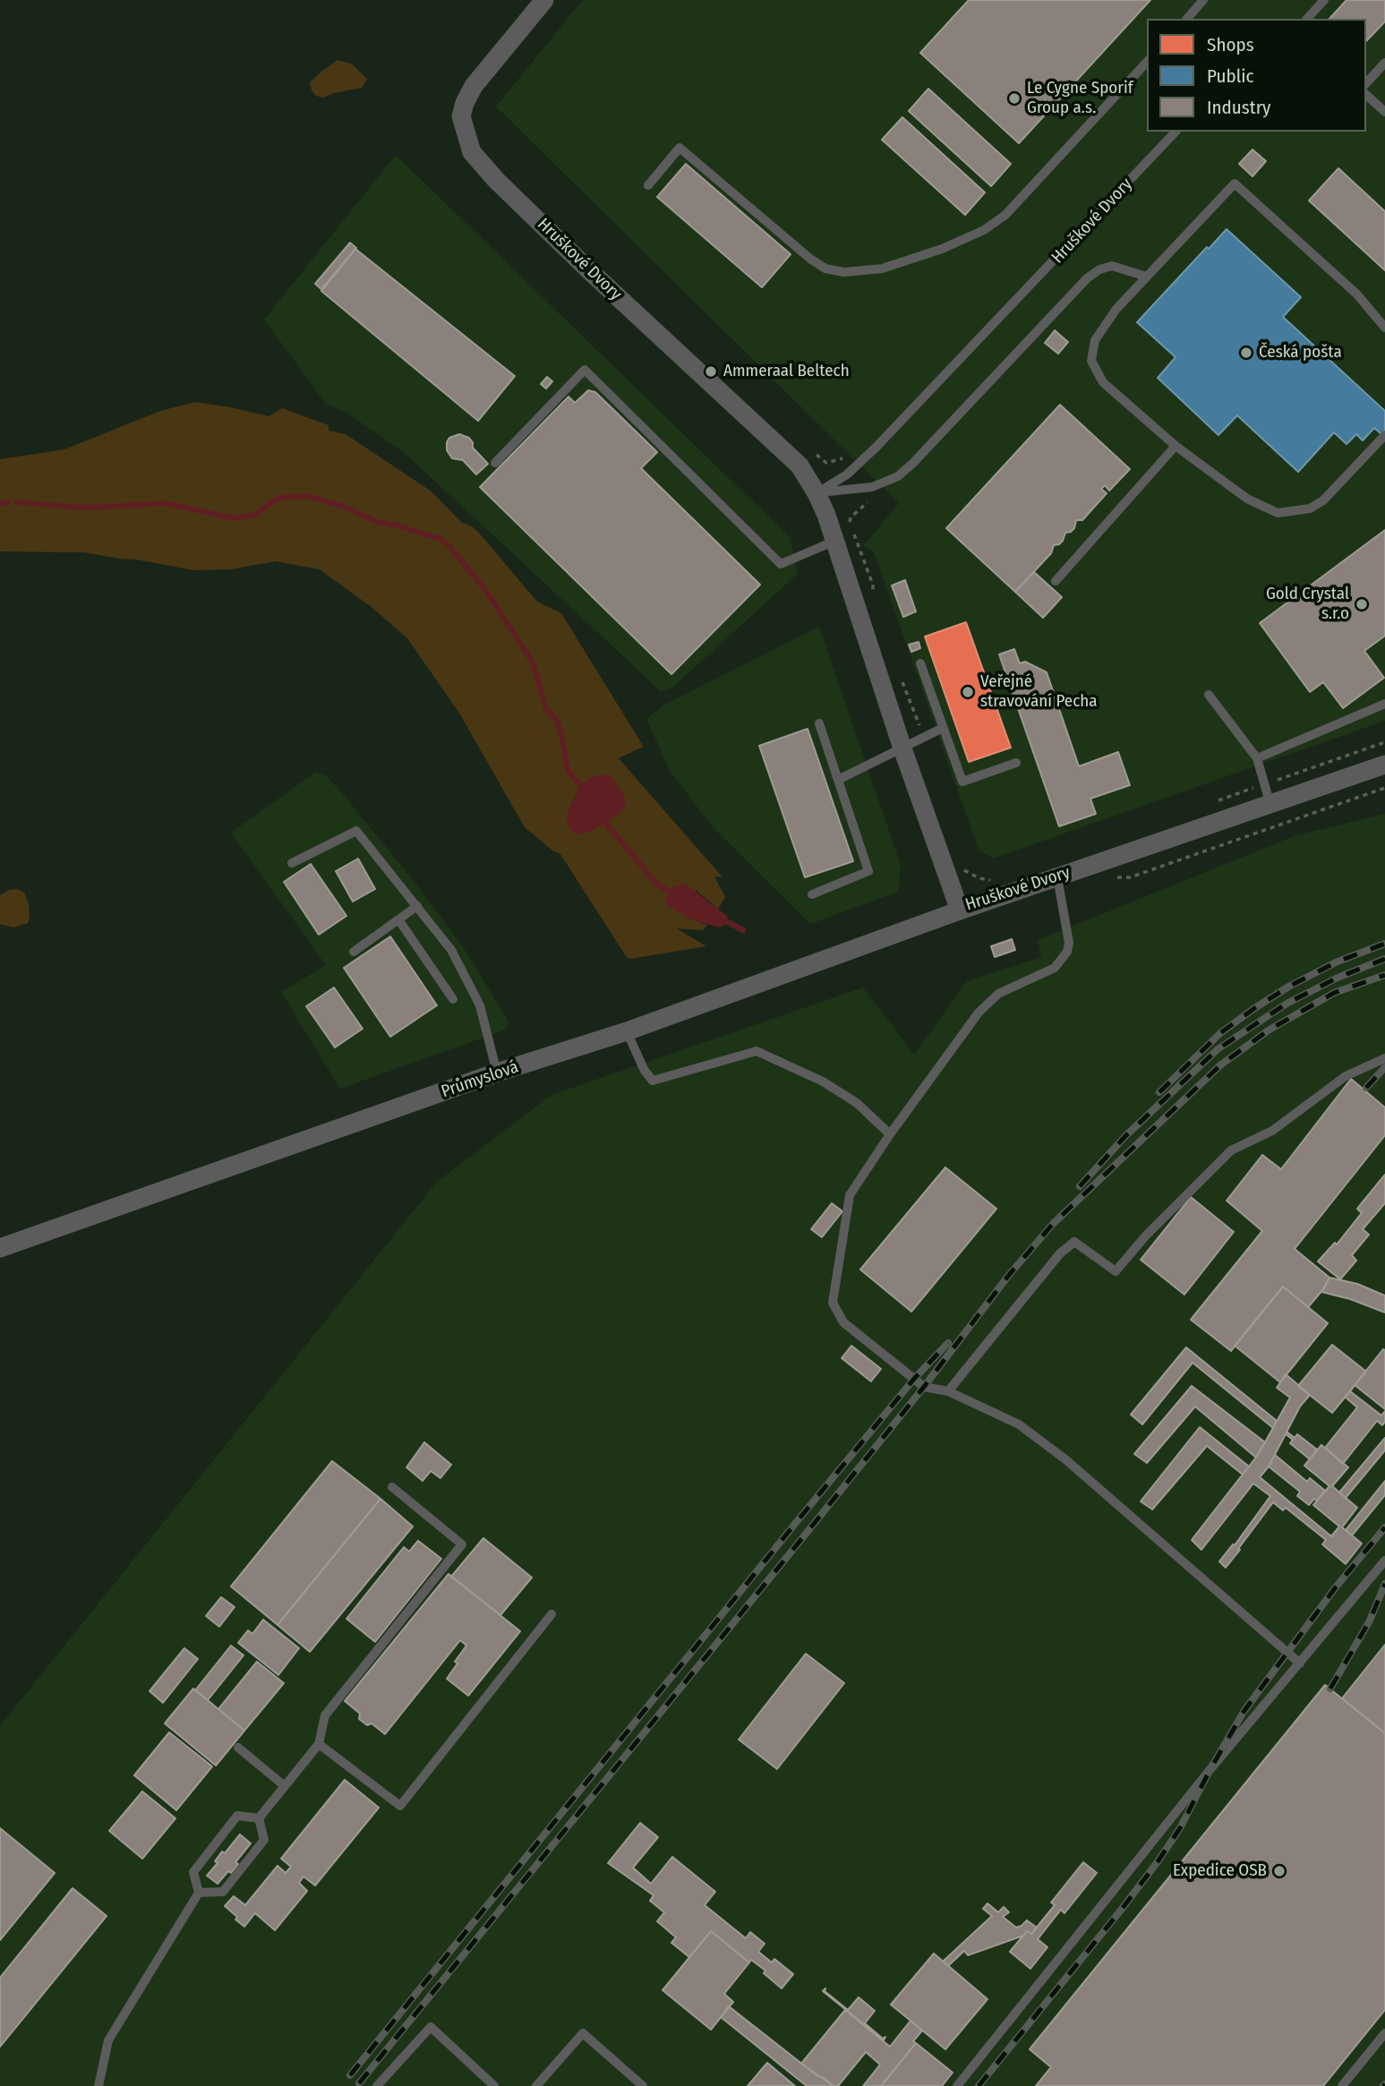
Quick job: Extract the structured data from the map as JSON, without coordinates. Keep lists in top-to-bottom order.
{
  "streets": {
    "street": ["Hruškové Dvory", "Průmyslová"]
  },
  "crossings": [
    ["Hruškové Dvory", "Průmyslová"]
  ],
  "places": [
    "Le Cygne Sporif Group a.s.",
    "Česká pošta",
    "Ammeraal Beltech",
    "Gold Crystal s.r.o",
    "Veřejné stravování Pecha",
    "Expedice OSB"
  ],
  "legend": ["Shops", "Public", "Industry"]
}
